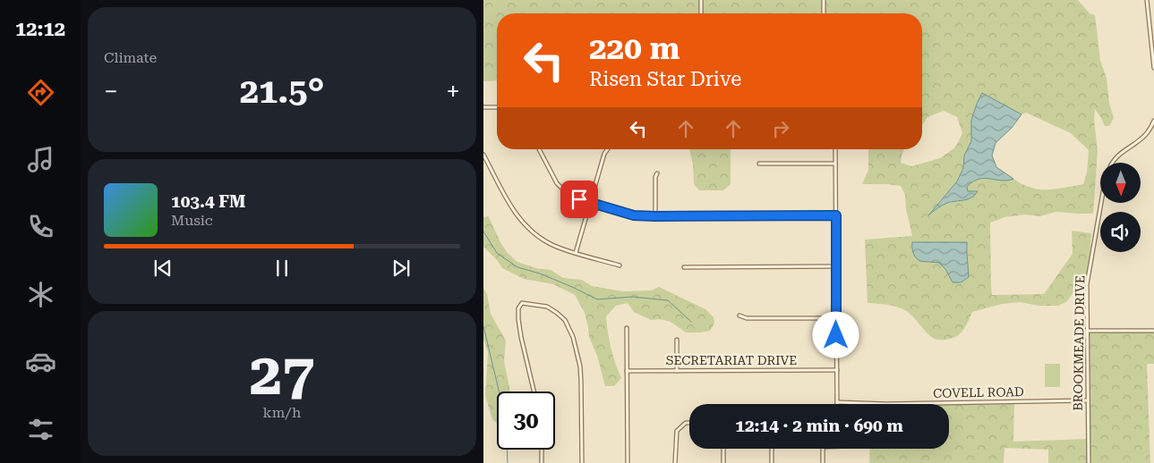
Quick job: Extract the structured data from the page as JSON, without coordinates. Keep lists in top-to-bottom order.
{
  "streets": {
    "street": ["BROOKMEADE DRIVE", "SECRETARIAT DRIVE", "COVELL ROAD"]
  },
  "crossings": [
    ["BROOKMEADE DRIVE", "COVELL ROAD"]
  ],
  "north": "bottom",
  "page": {
    "tabs": "12:12",
    "tile": [
      "Climate",
      ["27", "km/h"]
    ],
    "turn": ["220 m", "Risen Star Drive"],
    "heat": ["−", "21.5°", "+"],
    "song": ["103.4 FM", "Music"],
    "limit": "30",
    "trip": "12:14 · 2 min · 690 m"
  }
}
